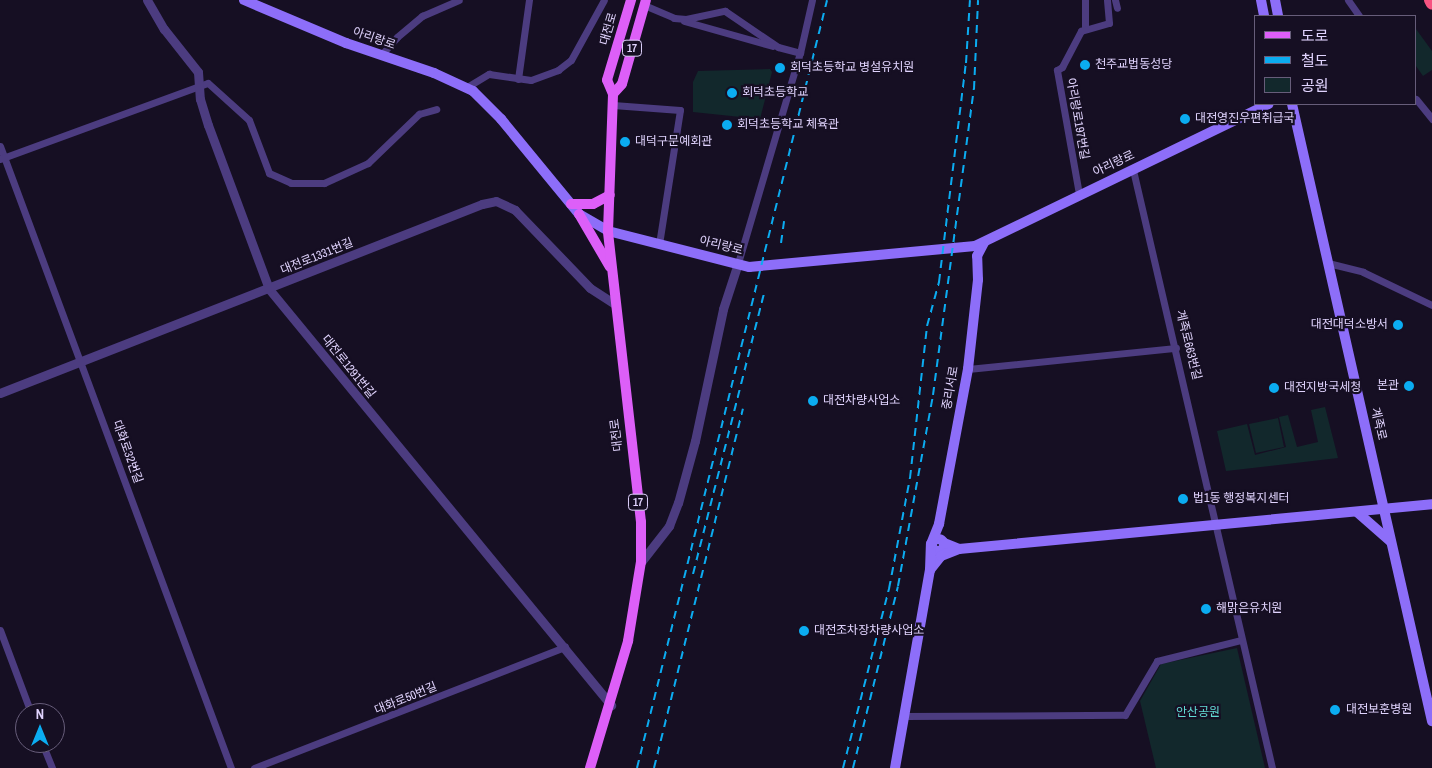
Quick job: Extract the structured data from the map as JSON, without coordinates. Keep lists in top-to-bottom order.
{
  "streets": {
    "main road": [
      "대전로",
      "아리랑로",
      "17",
      "중리서로",
      "계족로"
    ],
    "street": [
      "아리랑로197번길",
      "대전로1331번길",
      "계족로663번길",
      "대전로1291번길",
      "대화로32번길",
      "대화로50번길"
    ]
  },
  "crossings": [
    ["대전로", "아리랑로"],
    ["대전로", "대전로1331번길"],
    ["대전로", "대전로1291번길"],
    ["아리랑로", "아리랑로197번길"],
    ["아리랑로", "계족로663번길"],
    ["대전로1331번길", "대전로1291번길"],
    ["대전로1331번길", "대화로32번길"],
    ["대전로1291번길", "대화로50번길"]
  ],
  "parks": ["안산공원"],
  "places": [
    "천주교법동성당",
    "회덕초등학교 병설유치원",
    "회덕초등학교",
    "대전영진우편취급국",
    "회덕초등학교 체육관",
    "대덕구문예회관",
    "대전대덕소방서",
    "본관",
    "대전지방국세청",
    "대전차량사업소",
    "법1동 행정복지센터",
    "해맑은유치원",
    "대전조차장차량사업소",
    "대전보훈병원"
  ],
  "legend": ["도로", "철도", "공원"],
  "north": "top"
}
